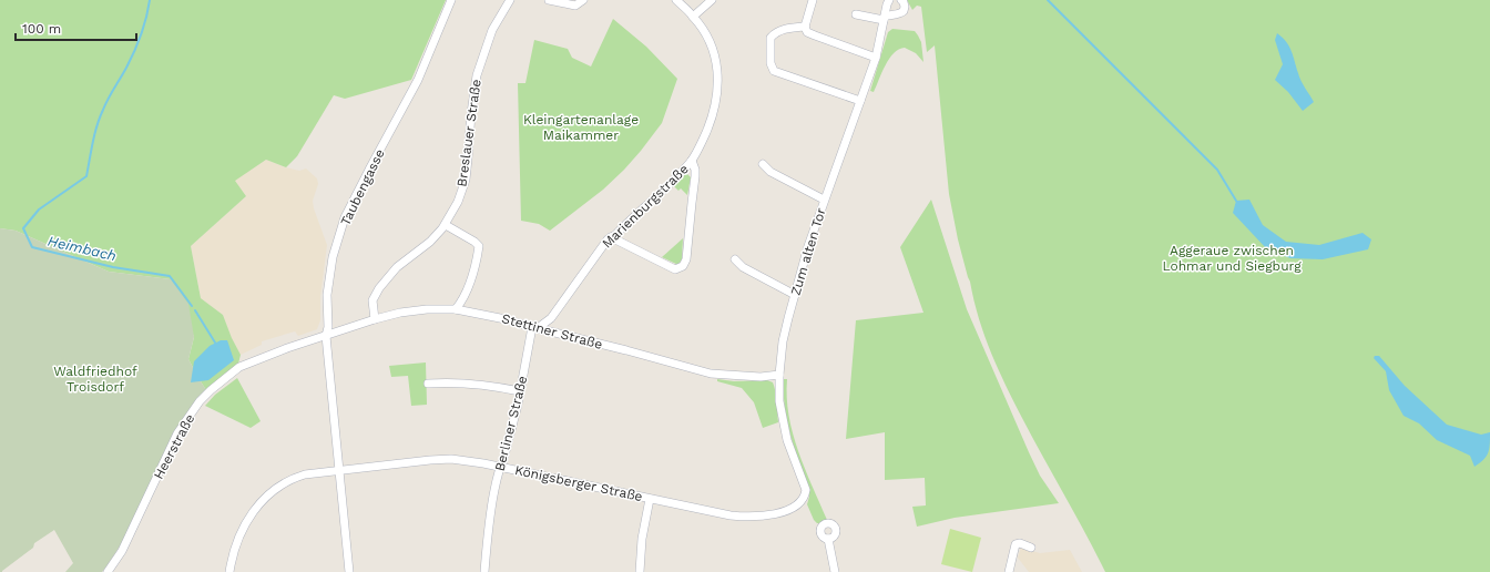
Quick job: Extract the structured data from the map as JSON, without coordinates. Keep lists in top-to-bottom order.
{
  "streets": {
    "street": [
      "Breslauer Straße",
      "Taubengasse",
      "Marienburgstraße",
      "Zum alten Tor",
      "Stettiner Straße",
      "Berliner Straße",
      "Heerstraße",
      "Königsberger Straße"
    ]
  },
  "crossings": [
    ["Breslauer Straße", "Stettiner Straße"],
    ["Taubengasse", "Stettiner Straße"],
    ["Taubengasse", "Heerstraße"],
    ["Taubengasse", "Königsberger Straße"],
    ["Marienburgstraße", "Stettiner Straße"],
    ["Marienburgstraße", "Berliner Straße"],
    ["Zum alten Tor", "Stettiner Straße"],
    ["Zum alten Tor", "Königsberger Straße"],
    ["Stettiner Straße", "Berliner Straße"],
    ["Stettiner Straße", "Heerstraße"],
    ["Berliner Straße", "Königsberger Straße"]
  ],
  "water": ["Heimbach"],
  "parks": ["Kleingartenanlage Maikammer", "Aggeraue zwischen Lohmar und Siegburg", "Waldfriedhof Troisdorf"],
  "scale_bar": "100 m"
}
